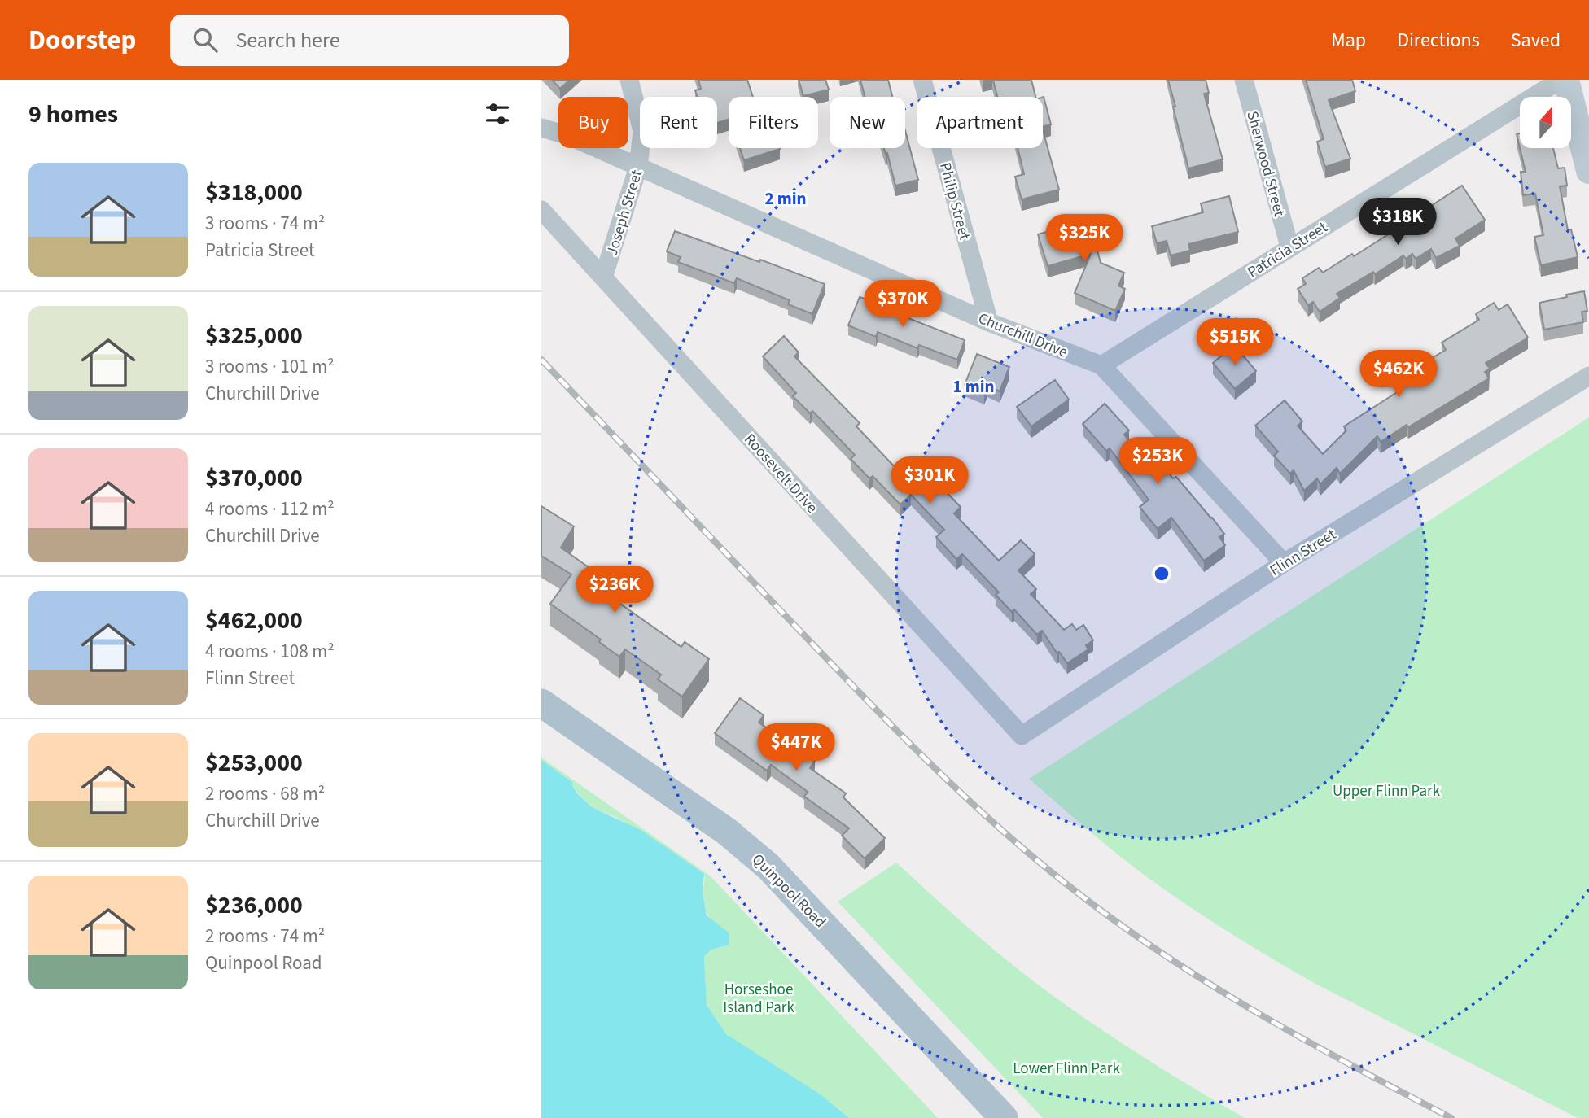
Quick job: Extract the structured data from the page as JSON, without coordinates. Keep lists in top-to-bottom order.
{
  "streets": {
    "main road": ["Quinpool Road"],
    "street": [
      "Sherwood Street",
      "Philip Street",
      "Joseph Street",
      "Patricia Street",
      "Churchill Drive",
      "Roosevelt Drive",
      "Flinn Street"
    ]
  },
  "crossings": [
    ["Sherwood Street", "Patricia Street"],
    ["Philip Street", "Churchill Drive"],
    ["Joseph Street", "Churchill Drive"],
    ["Joseph Street", "Roosevelt Drive"],
    ["Patricia Street", "Churchill Drive"],
    ["Churchill Drive", "Flinn Street"],
    ["Roosevelt Drive", "Flinn Street"]
  ],
  "parks": ["Upper Flinn Park", "Horseshoe Island Park", "Lower Flinn Park"],
  "north": "top",
  "page": {
    "header": "Doorstep",
    "search": "Search here",
    "nav": ["Map", "Directions", "Saved"],
    "heading": "9 homes",
    "chip": [
      "Buy",
      "Rent",
      "Filters",
      "New",
      "Apartment"
    ],
    "list": [
      {
        "name": "$318,000",
        "note": "3 rooms · 74 m² · Patricia Street"
      },
      {
        "name": "$325,000",
        "note": "3 rooms · 101 m² · Churchill Drive"
      },
      {
        "name": "$370,000",
        "note": "4 rooms · 112 m² · Churchill Drive"
      },
      {
        "name": "$462,000",
        "note": "4 rooms · 108 m² · Flinn Street"
      },
      {
        "name": "$253,000",
        "note": "2 rooms · 68 m² · Churchill Drive"
      },
      {
        "name": "$236,000",
        "note": "2 rooms · 74 m² · Quinpool Road"
      }
    ],
    "price": [
      "$318K",
      "$325K",
      "$370K",
      "$515K",
      "$462K",
      "$253K",
      "$301K",
      "$236K",
      "$447K"
    ]
  },
  "rings": ["2 min", "1 min"]
}
